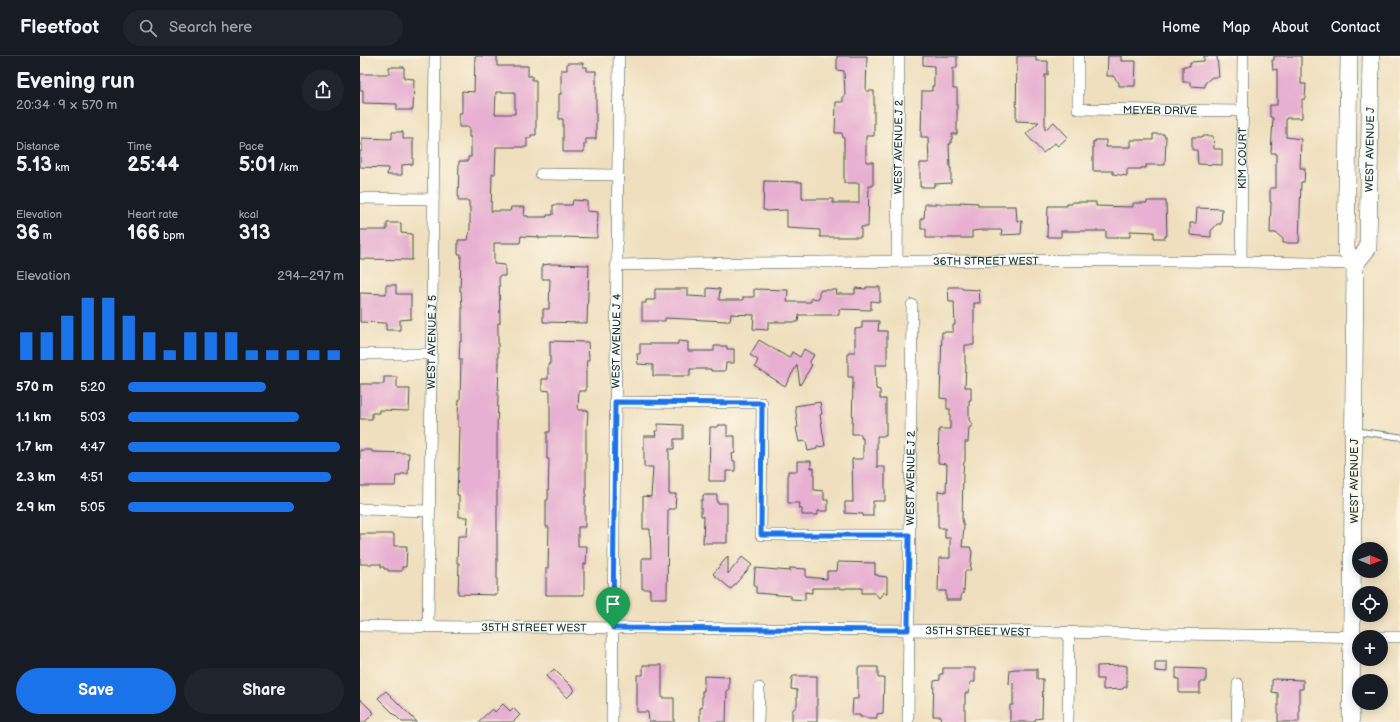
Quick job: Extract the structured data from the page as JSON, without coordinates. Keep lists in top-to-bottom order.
{
  "streets": {
    "main road": ["WEST AVENUE J"],
    "street": [
      "MEYER DRIVE",
      "WEST AVENUE J 2",
      "KIM COURT",
      "36TH STREET WEST",
      "WEST AVENUE J 4",
      "WEST AVENUE J 5",
      "35TH STREET WEST"
    ]
  },
  "crossings": [
    ["MEYER DRIVE", "KIM COURT"],
    ["WEST AVENUE J 2", "36TH STREET WEST"],
    ["WEST AVENUE J 2", "35TH STREET WEST"],
    ["WEST AVENUE J", "36TH STREET WEST"],
    ["WEST AVENUE J", "35TH STREET WEST"],
    ["KIM COURT", "36TH STREET WEST"],
    ["36TH STREET WEST", "WEST AVENUE J 4"],
    ["WEST AVENUE J 4", "35TH STREET WEST"],
    ["WEST AVENUE J 5", "35TH STREET WEST"]
  ],
  "north": "right",
  "page": {
    "header": "Fleetfoot",
    "search": "Search here",
    "nav": [
      "Home",
      "Map",
      "About",
      "Contact"
    ],
    "heading": ["Evening run", "20:34 · 9 × 570 m"],
    "stats": [
      ["Distance", "5.13 km"],
      ["Time", "25:44"],
      ["Pace", "5:01 /km"],
      ["Elevation", "36 m"],
      ["Heart rate", "166 bpm"],
      ["kcal", "313"]
    ],
    "chart": ["Elevation", "294–297 m"],
    "list": [
      {
        "name": "570 m",
        "note": "5:20"
      },
      {
        "name": "1.1 km",
        "note": "5:03"
      },
      {
        "name": "1.7 km",
        "note": "4:47"
      },
      {
        "name": "2.3 km",
        "note": "4:51"
      },
      {
        "name": "2.9 km",
        "note": "5:05"
      }
    ],
    "map_buttons": ["+", "−"],
    "buttons": ["Save", "Share"]
  }
}
